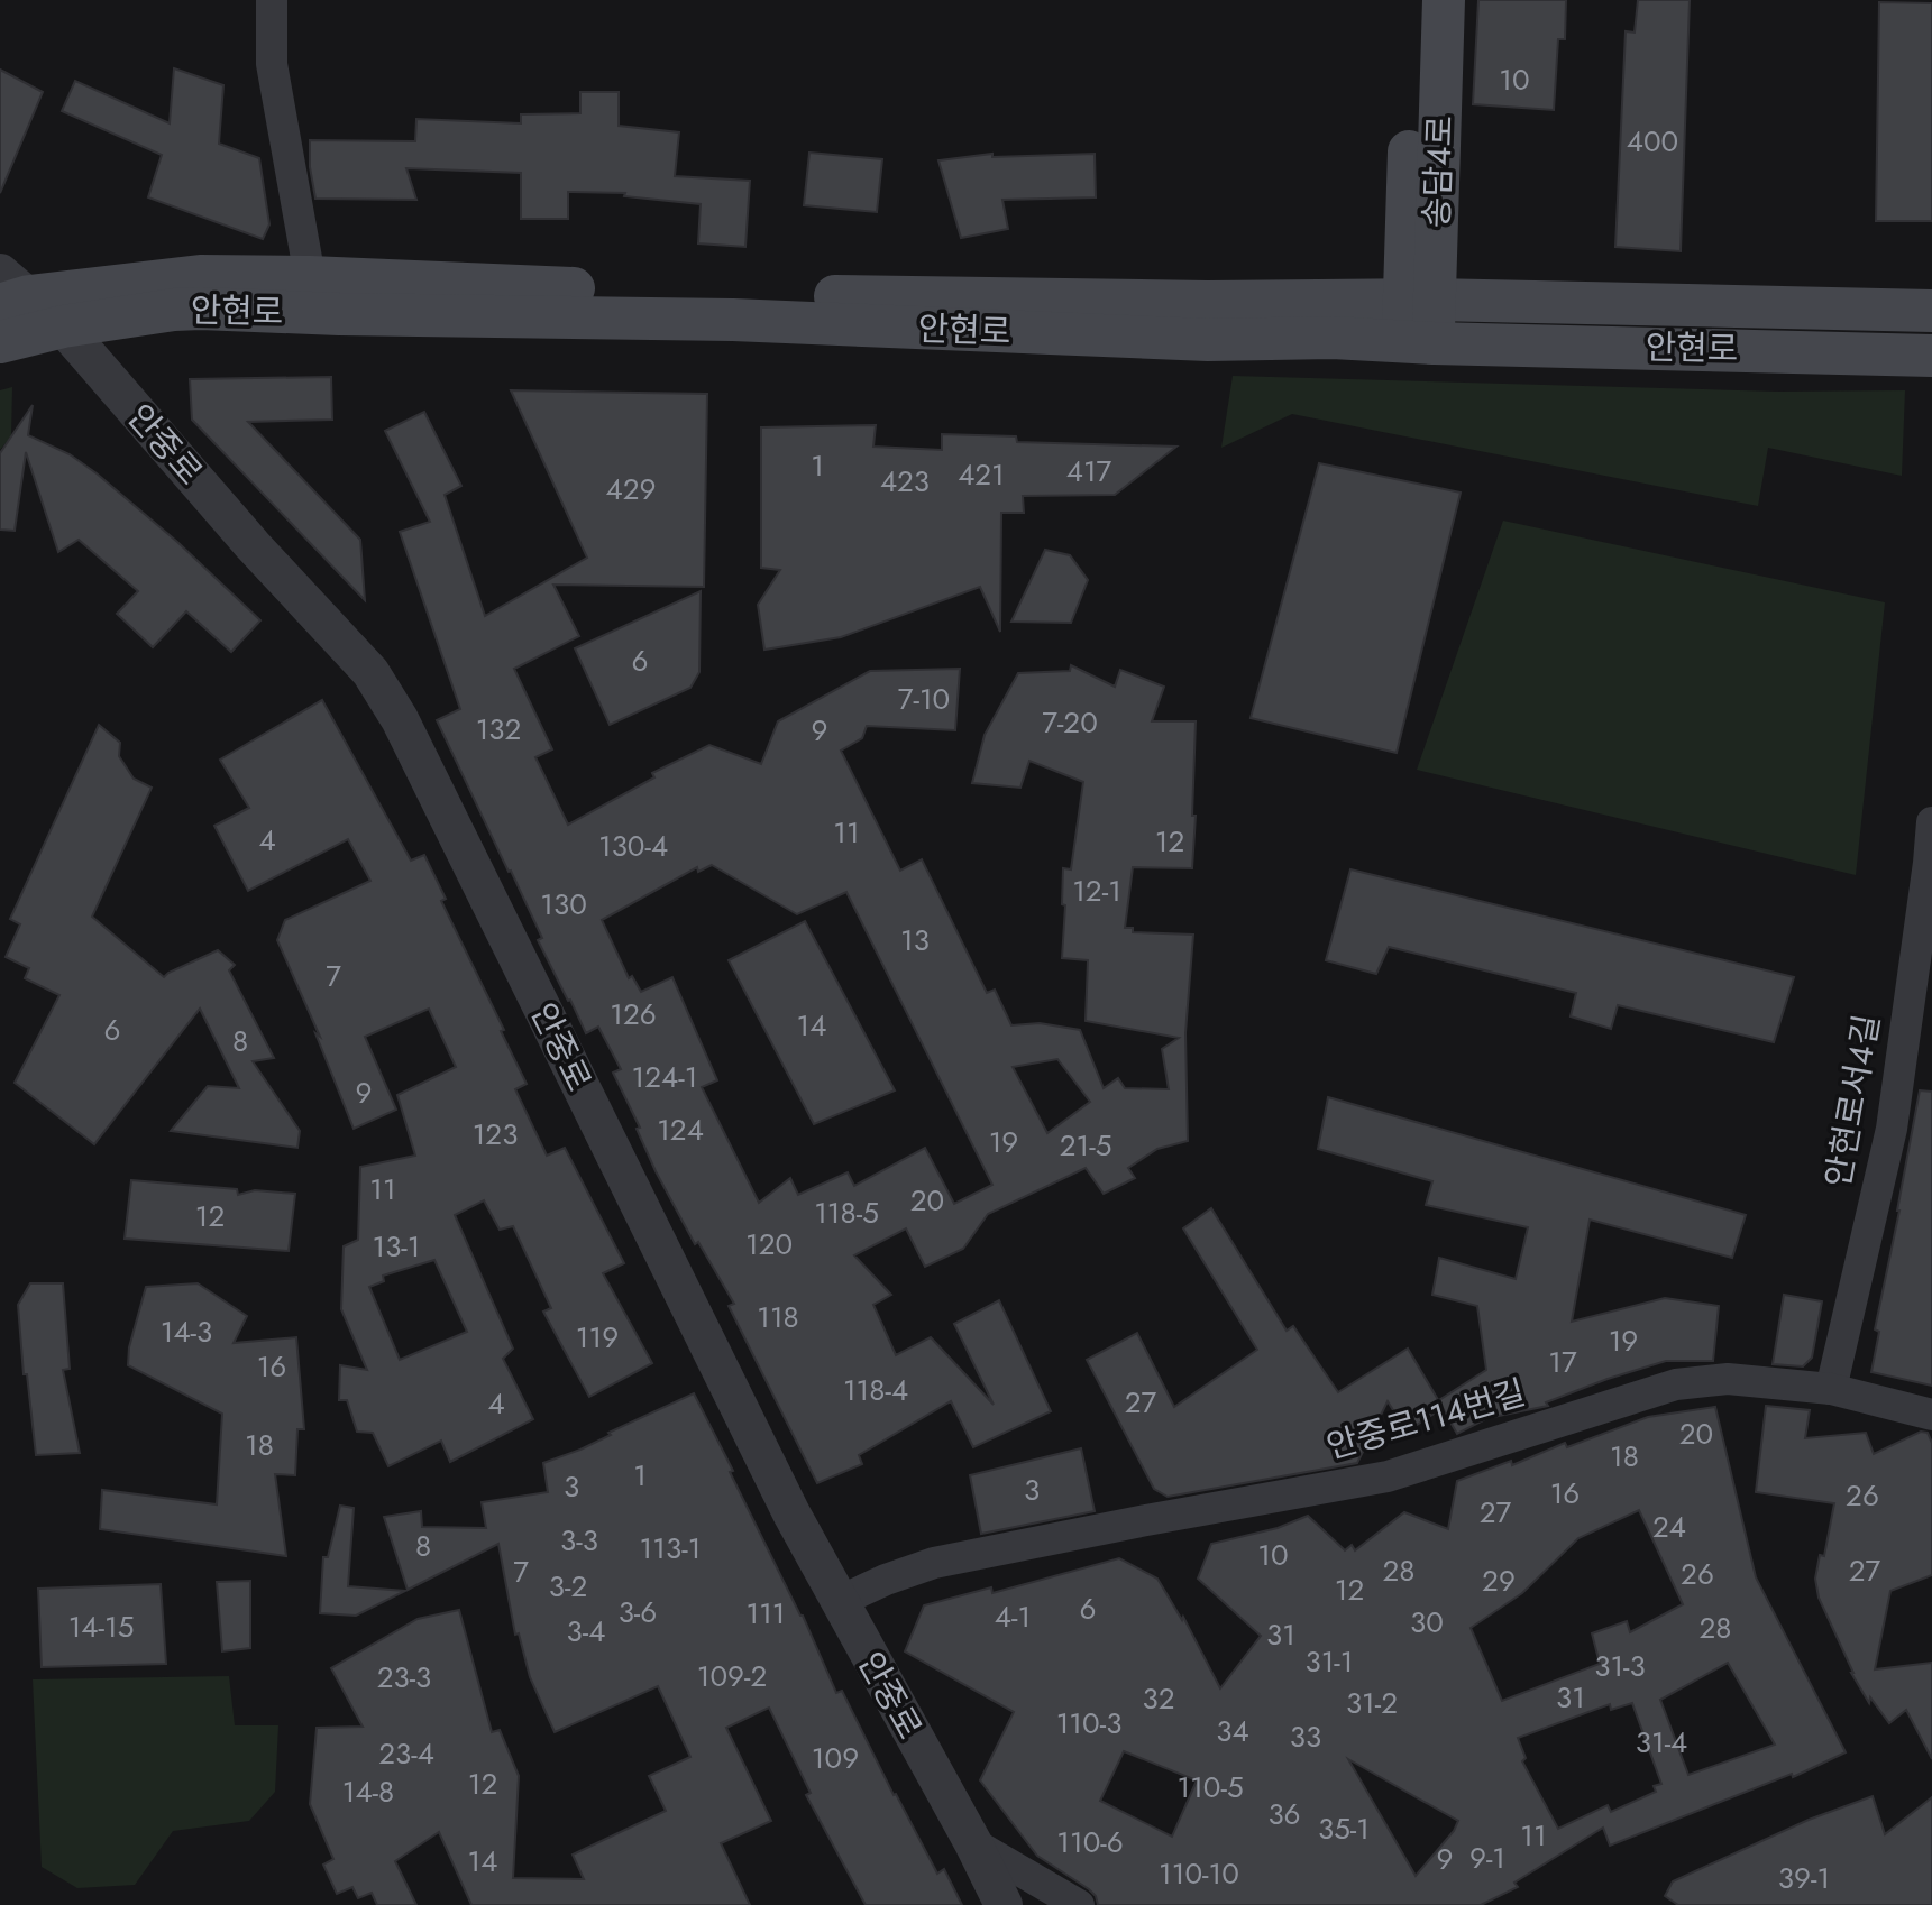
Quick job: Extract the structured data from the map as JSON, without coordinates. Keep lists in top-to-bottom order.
{
  "streets": {
    "main road": ["송담4로", "안현로"],
    "street": ["안중로", "안현로서4길", "안중로114번길"]
  },
  "crossings": [
    ["송담4로", "안현로"],
    ["안현로", "안중로"],
    ["안중로", "안중로114번길"],
    ["안현로서4길", "안중로114번길"]
  ],
  "house_numbers": [
    "10",
    "400",
    "1",
    "417",
    "421",
    "423",
    "429",
    "6",
    "7-10",
    "7-20",
    "132",
    "9",
    "11",
    "4",
    "12",
    "130-4",
    "12-1",
    "130",
    "13",
    "7",
    "126",
    "14",
    "6",
    "8",
    "124-1",
    "9",
    "124",
    "123",
    "19",
    "21-5",
    "11",
    "20",
    "118-5",
    "12",
    "120",
    "13-1",
    "118",
    "14-3",
    "119",
    "19",
    "17",
    "16",
    "118-4",
    "27",
    "4",
    "20",
    "18",
    "18",
    "1",
    "3",
    "3",
    "16",
    "26",
    "27",
    "24",
    "3-3",
    "8",
    "113-1",
    "10",
    "28",
    "27",
    "7",
    "26",
    "29",
    "3-2",
    "12",
    "6",
    "3-6",
    "111",
    "4-1",
    "30",
    "14-15",
    "28",
    "3-4",
    "31",
    "31-1",
    "31-3",
    "109-2",
    "23-3",
    "31",
    "32",
    "31-2",
    "110-3",
    "34",
    "33",
    "31-4",
    "23-4",
    "109",
    "12",
    "110-5",
    "14-8",
    "36",
    "35-1",
    "11",
    "110-6",
    "9-1",
    "9",
    "14",
    "110-10",
    "39-1"
  ]
}
